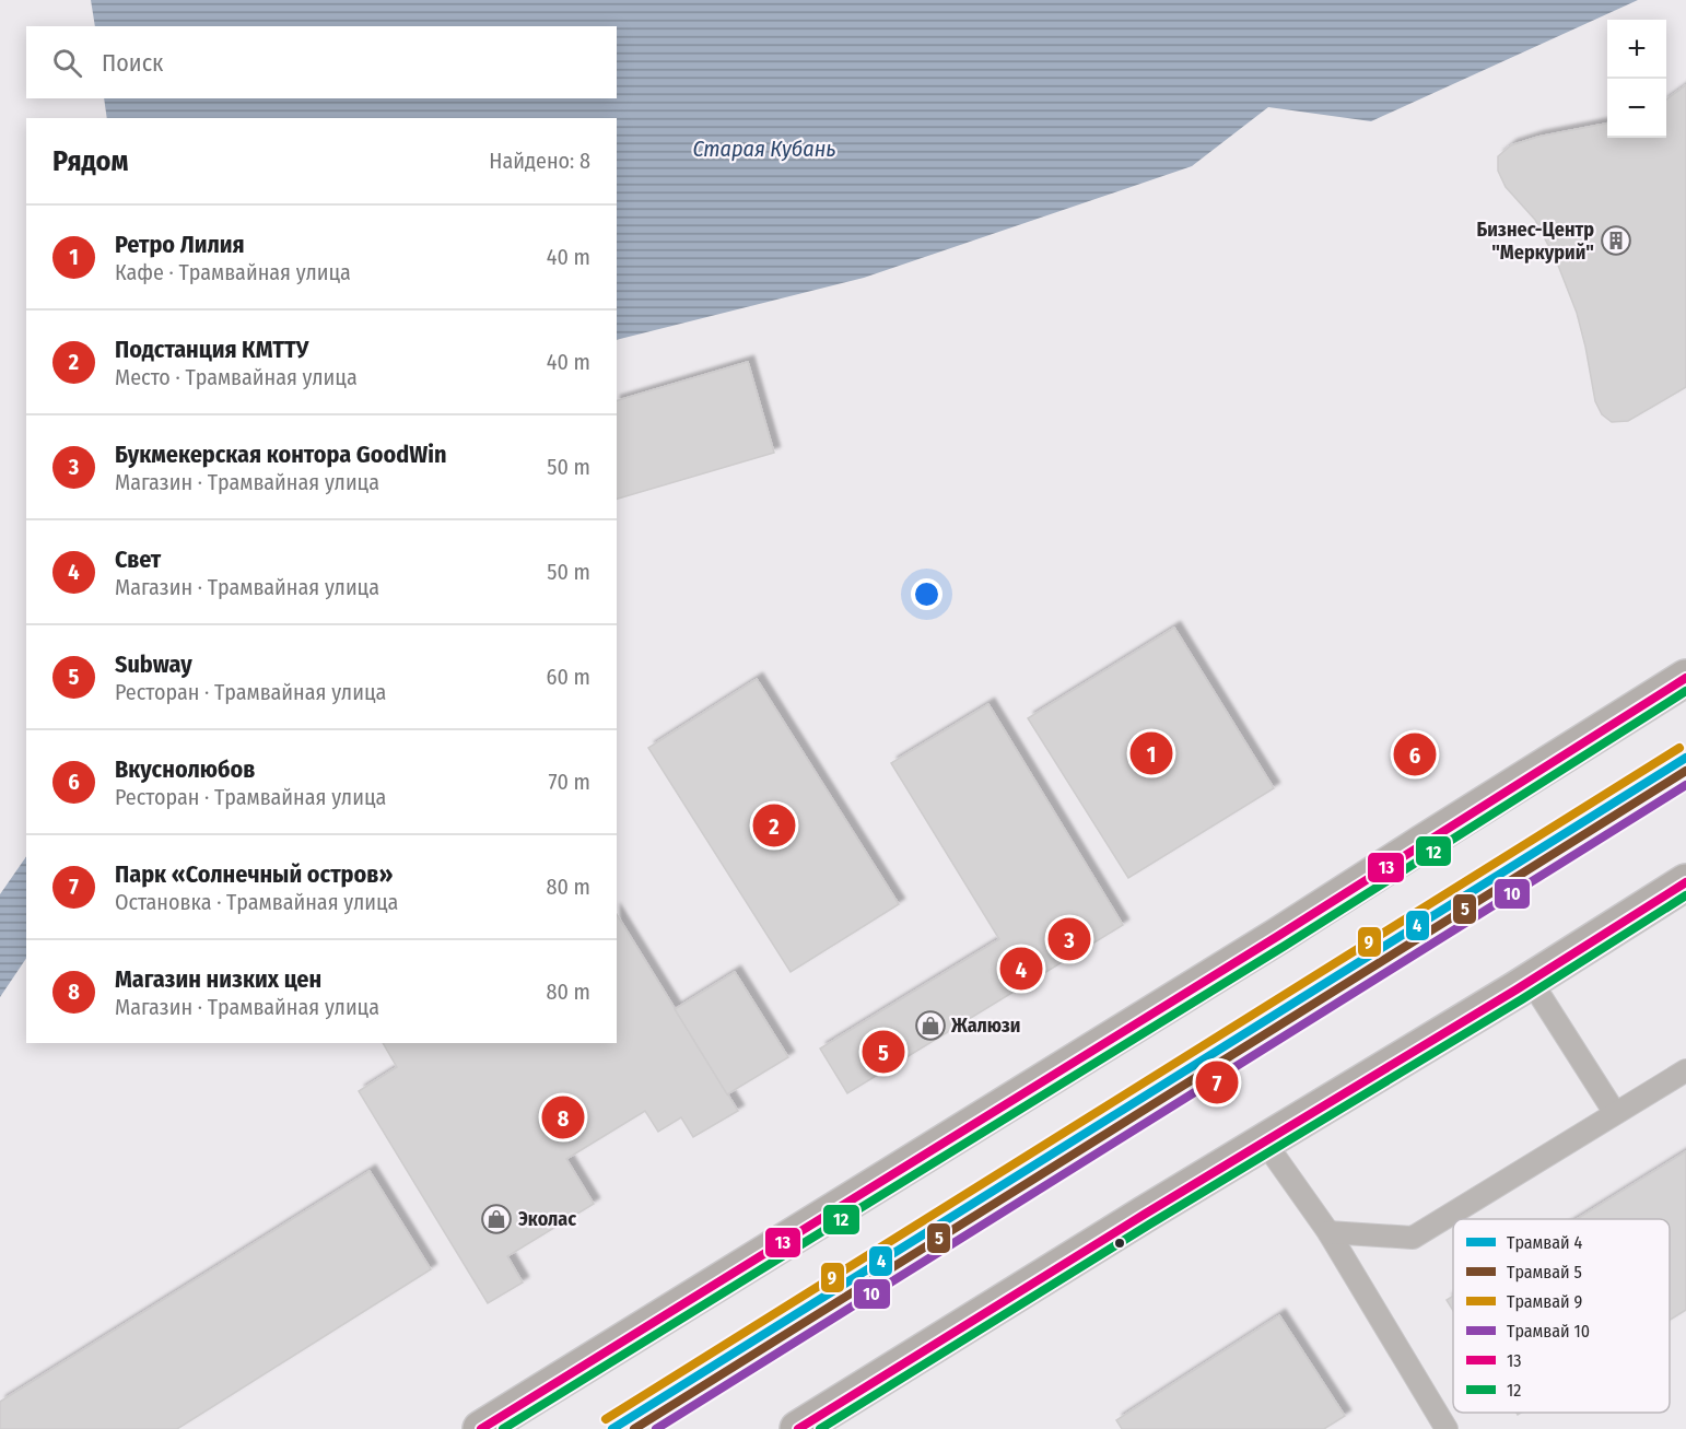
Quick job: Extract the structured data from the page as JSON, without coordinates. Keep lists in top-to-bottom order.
{
  "water": ["Старая Кубань"],
  "places": {
    "building": ["Бизнес-Центр \"Меркурий\""],
    "shop": ["Жалюзи", "Эколас"]
  },
  "lines": [
    "transit line 13",
    "transit line 12",
    "tram line 9",
    "tram line 4",
    "tram line 5",
    "tram line 10"
  ],
  "legend": [
    "Трамвай 4",
    "Трамвай 5",
    "Трамвай 9",
    "Трамвай 10",
    "13",
    "12"
  ],
  "page": {
    "map_buttons": ["+", "−"],
    "search": "Поиск",
    "heading": ["Рядом", "Найдено: 8"],
    "list": [
      {
        "mark": "1",
        "name": "Ретро Лилия",
        "note": "Кафе · Трамвайная улица",
        "value": "40 m"
      },
      {
        "mark": "2",
        "name": "Подстанция КМТТУ",
        "note": "Место · Трамвайная улица",
        "value": "40 m"
      },
      {
        "mark": "3",
        "name": "Букмекерская контора GoodWin",
        "note": "Магазин · Трамвайная улица",
        "value": "50 m"
      },
      {
        "mark": "4",
        "name": "Свет",
        "note": "Магазин · Трамвайная улица",
        "value": "50 m"
      },
      {
        "mark": "5",
        "name": "Subway",
        "note": "Ресторан · Трамвайная улица",
        "value": "60 m"
      },
      {
        "mark": "6",
        "name": "Вкуснолюбов",
        "note": "Ресторан · Трамвайная улица",
        "value": "70 m"
      },
      {
        "mark": "7",
        "name": "Парк «Солнечный остров»",
        "note": "Остановка · Трамвайная улица",
        "value": "80 m"
      },
      {
        "mark": "8",
        "name": "Магазин низких цен",
        "note": "Магазин · Трамвайная улица",
        "value": "80 m"
      }
    ],
    "pins": [
      "1",
      "6",
      "2",
      "3",
      "4",
      "5",
      "7",
      "8"
    ]
  }
}
